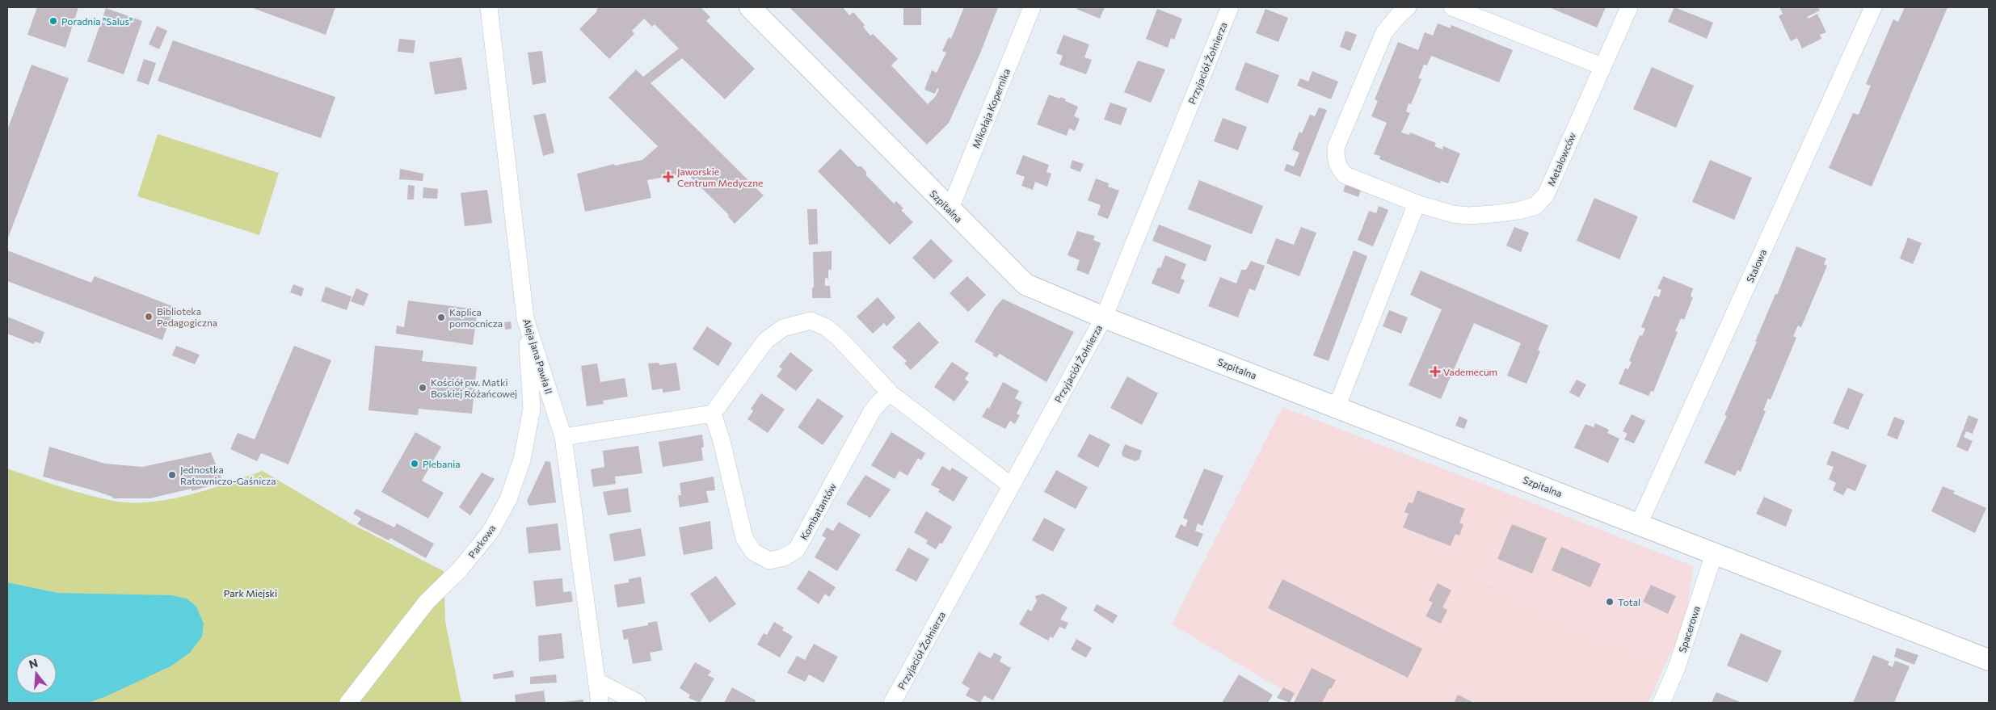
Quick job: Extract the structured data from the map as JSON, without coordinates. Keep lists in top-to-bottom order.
{
  "streets": {
    "street": [
      "Przyjaciół Żołnierza",
      "Mikołaja Kopernika",
      "Metalowców",
      "Szpitalna",
      "Stalowa",
      "Aleja Jana Pawła II",
      "Kombatantów",
      "Parkowa",
      "Spacerowa"
    ]
  },
  "crossings": [
    ["Przyjaciół Żołnierza", "Szpitalna"],
    ["Mikołaja Kopernika", "Szpitalna"],
    ["Szpitalna", "Stalowa"],
    ["Szpitalna", "Spacerowa"],
    ["Aleja Jana Pawła II", "Parkowa"]
  ],
  "parks": ["Park Miejski"],
  "places": {
    "other": [
      "Poradnia \"Salus\"",
      "Biblioteka Pedagogiczna",
      "Kaplica pomocnicza",
      "Kościół pw. Matki Boskiej Różańcowej",
      "Plebania",
      "Jednostka Ratowniczo-Gaśnicza",
      "Total"
    ],
    "health": ["Jaworskie Centrum Medyczne", "Vademecum"]
  },
  "north": "top"
}
